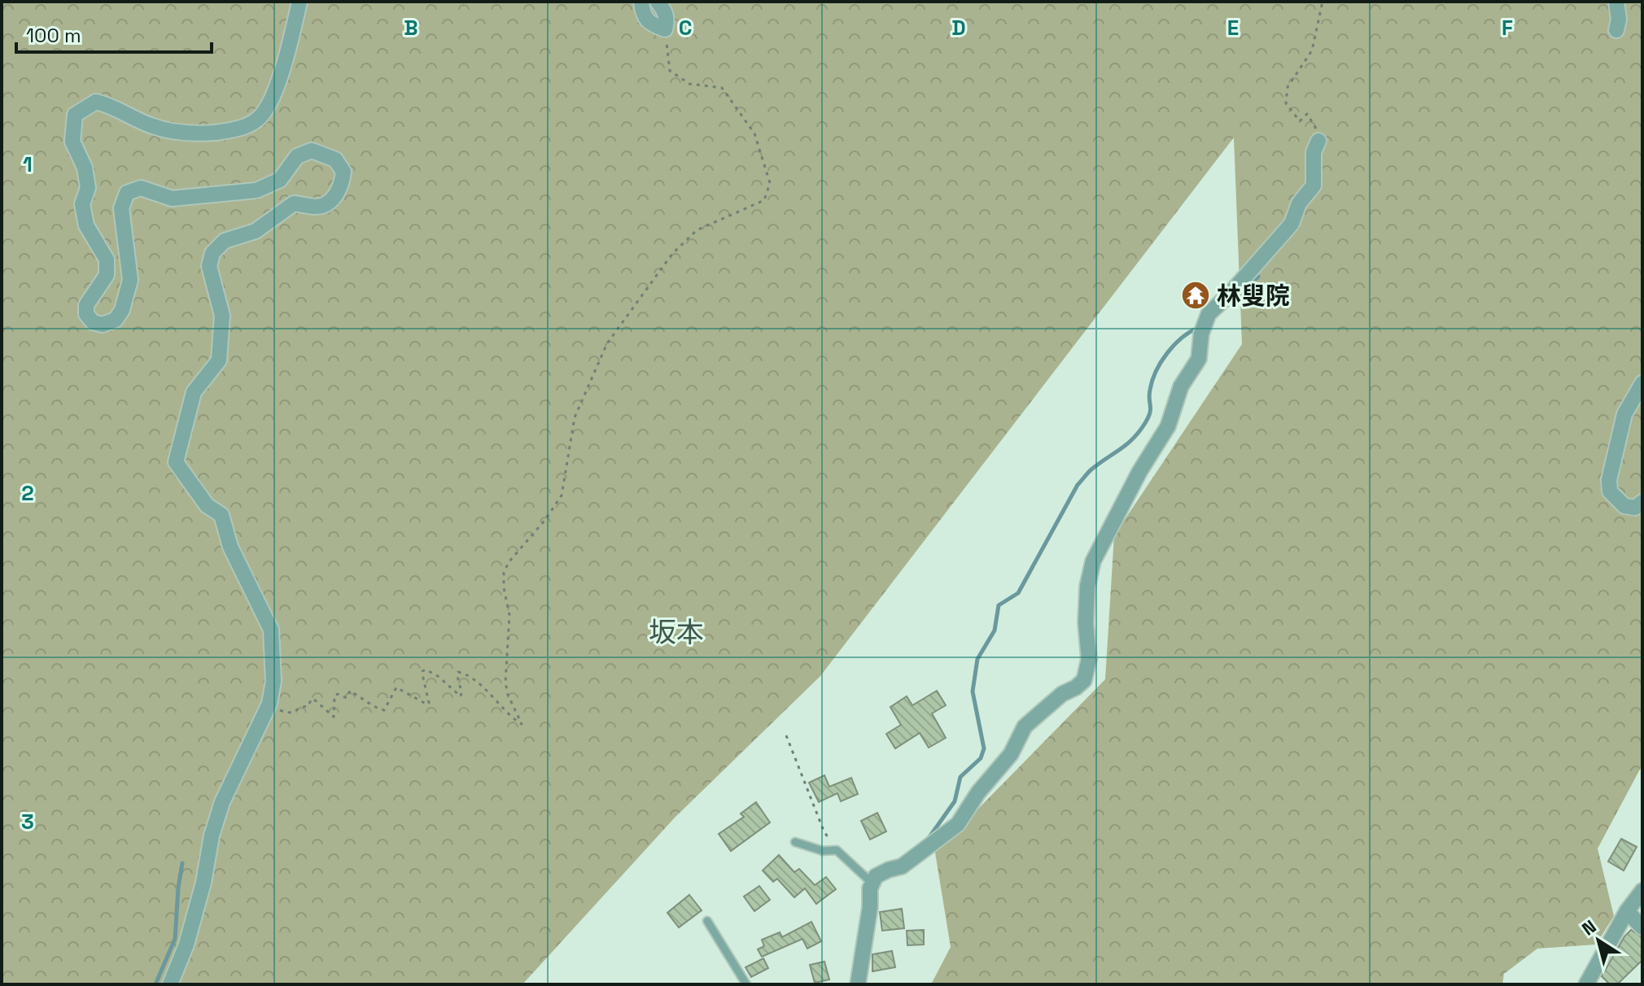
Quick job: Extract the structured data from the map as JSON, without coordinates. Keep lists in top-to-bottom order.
{
  "districts": ["坂本"],
  "places": {
    "temple": ["林叟院"]
  },
  "scale_bar": "100 m",
  "north": "top left",
  "grid": {
    "columns": [
      "B",
      "C",
      "D",
      "E",
      "F"
    ],
    "rows": ["1", "2", "3"]
  }
}
